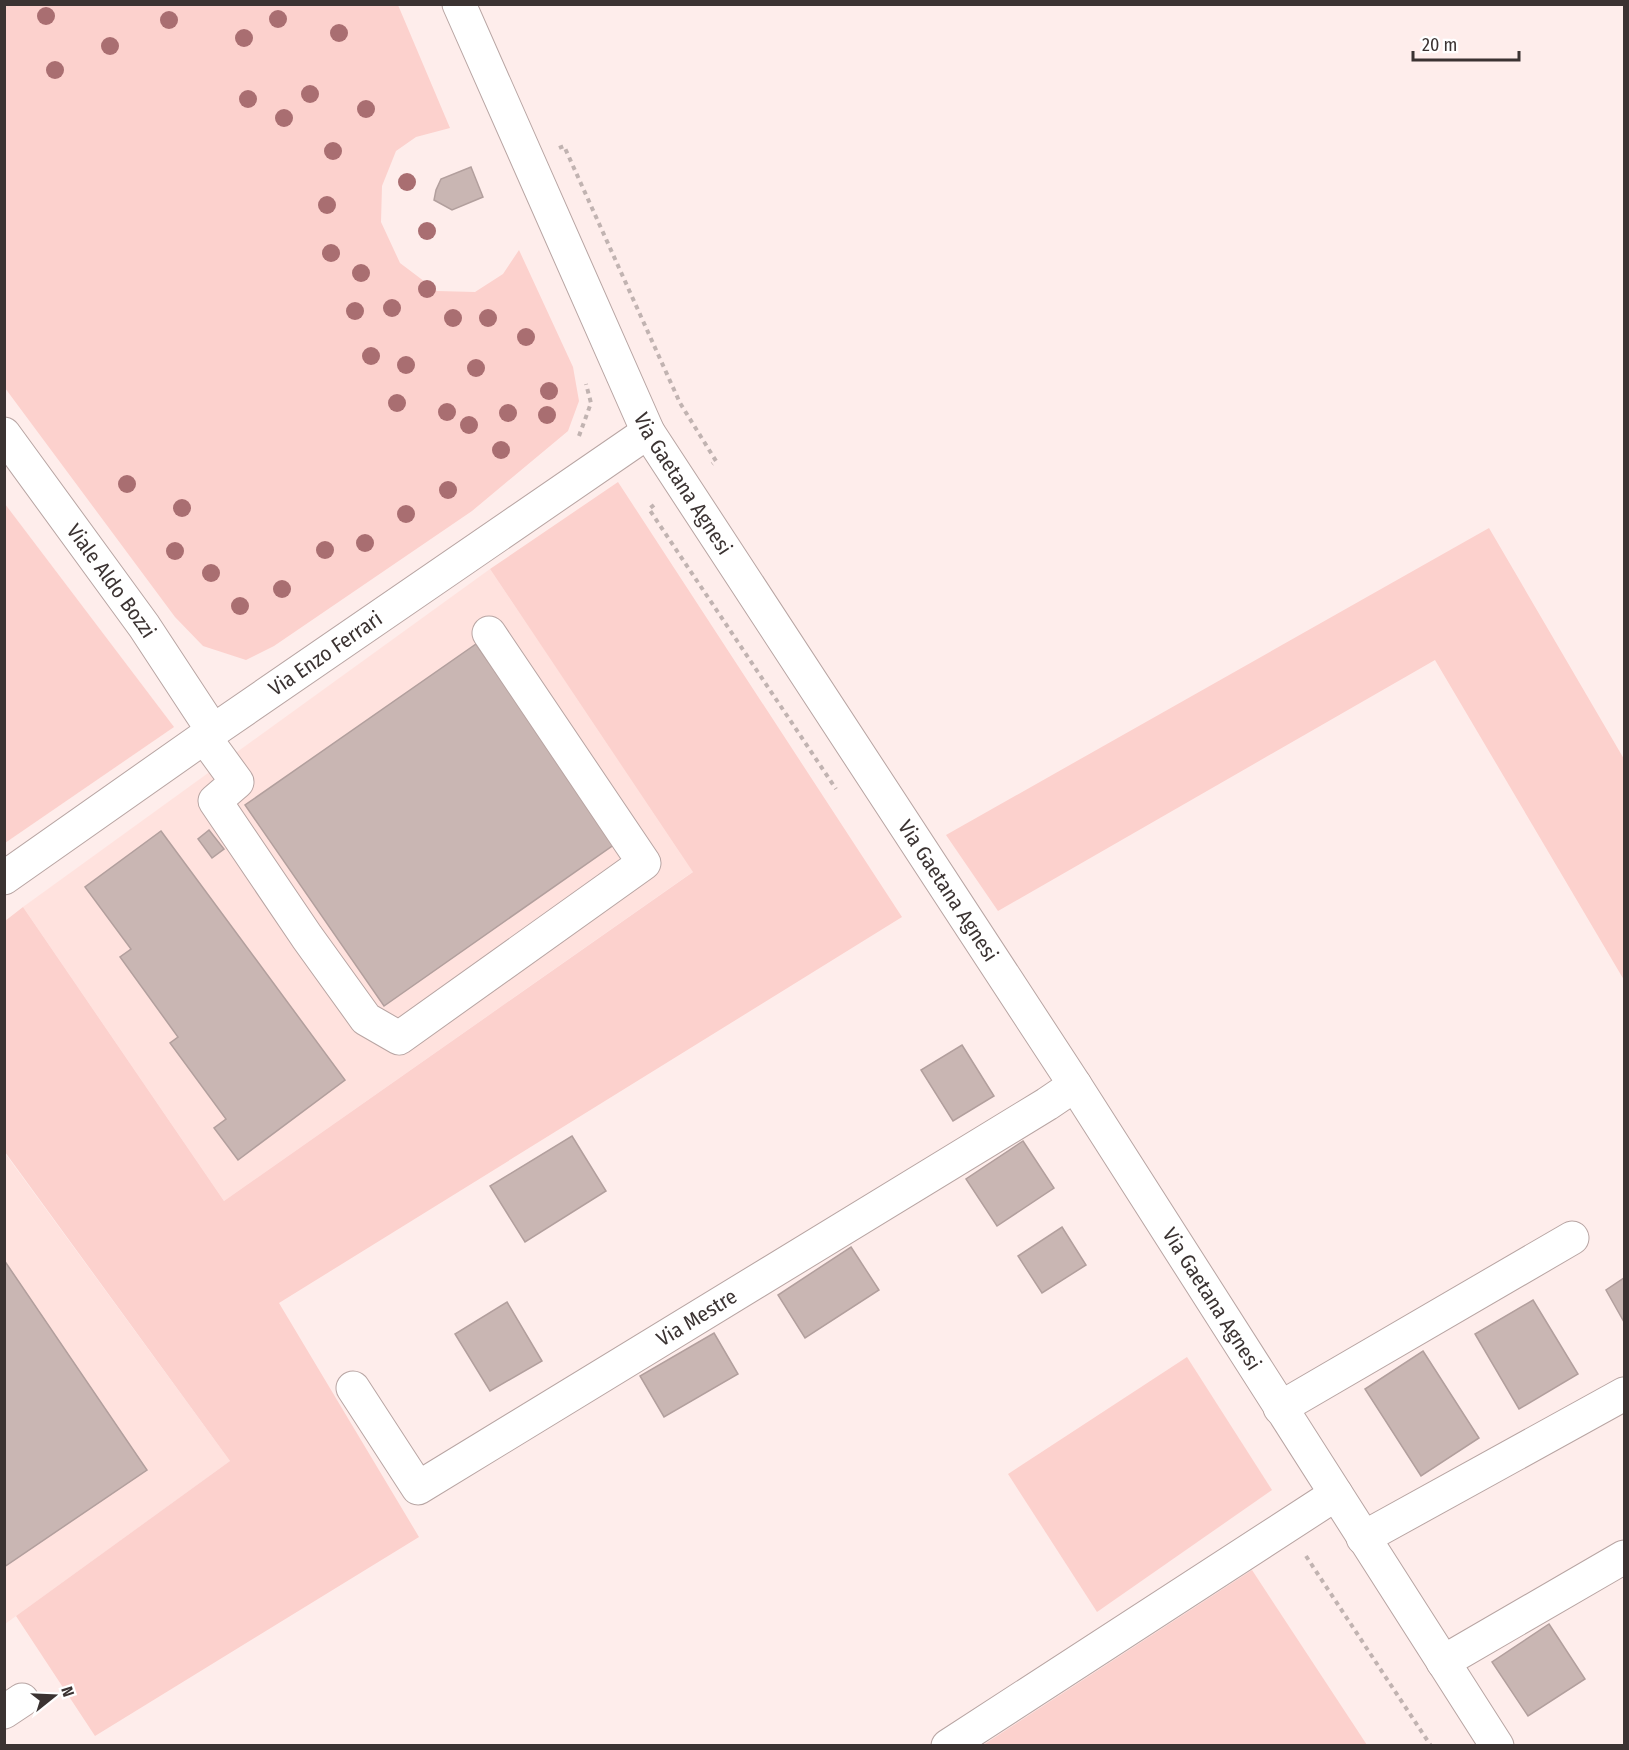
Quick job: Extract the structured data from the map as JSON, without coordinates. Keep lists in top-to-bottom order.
{
  "streets": {
    "street": [
      "Via Gaetana Agnesi",
      "Viale Aldo Bozzi",
      "Via Enzo Ferrari",
      "Via Mestre"
    ]
  },
  "crossings": [
    ["Via Gaetana Agnesi", "Via Enzo Ferrari"],
    ["Via Gaetana Agnesi", "Via Mestre"],
    ["Viale Aldo Bozzi", "Via Enzo Ferrari"]
  ],
  "scale_bar": "20 m",
  "north": "right"
}
